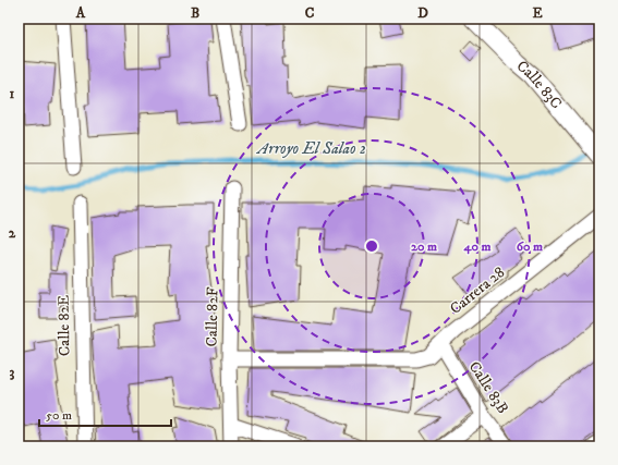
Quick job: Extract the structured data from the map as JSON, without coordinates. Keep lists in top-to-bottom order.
{
  "streets": {
    "street": [
      "Calle 83C",
      "Carrera 28",
      "Calle 82F",
      "Calle 82E",
      "Calle 83B"
    ]
  },
  "crossings": [
    ["Carrera 28", "Calle 82F"],
    ["Carrera 28", "Calle 83B"]
  ],
  "water": ["Arroyo El Salao 2"],
  "scale_bar": "50 m",
  "grid": {
    "columns": [
      "A",
      "B",
      "C",
      "D",
      "E"
    ],
    "rows": ["1", "2", "3"]
  },
  "rings": ["20 m", "40 m", "60 m"]
}
